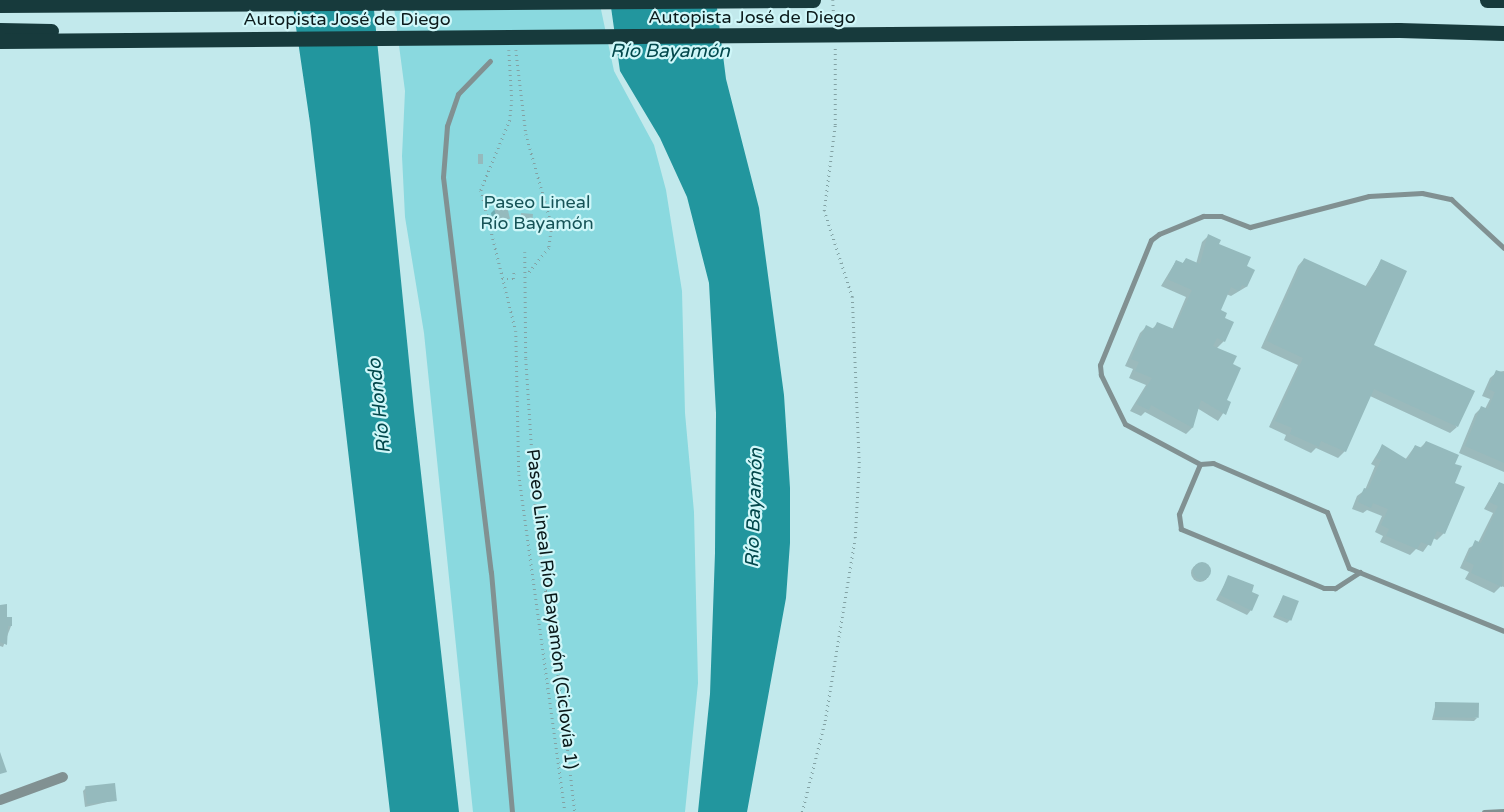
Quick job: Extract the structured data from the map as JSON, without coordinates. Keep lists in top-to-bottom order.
{
  "streets": {
    "highway": ["Autopista José de Diego"],
    "path": ["Paseo Lineal Río Bayamón (Ciclovía 1)"]
  },
  "water": ["Río Bayamón", "Río Hondo"],
  "parks": ["Paseo Lineal Río Bayamón"]
}
